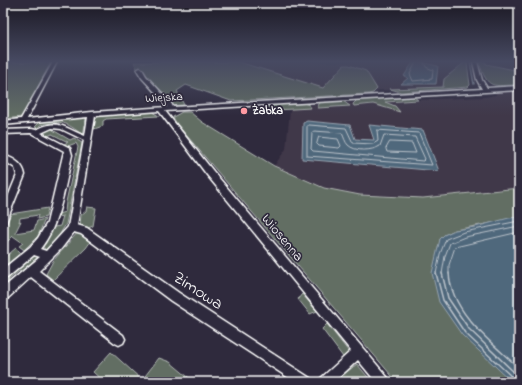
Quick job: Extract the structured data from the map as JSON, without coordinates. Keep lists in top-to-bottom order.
{
  "streets": {
    "street": ["Wiejska", "Wiosenna", "Zimowa"]
  },
  "crossings": [
    ["Wiejska", "Wiosenna"]
  ],
  "places": ["Żabka"]
}
